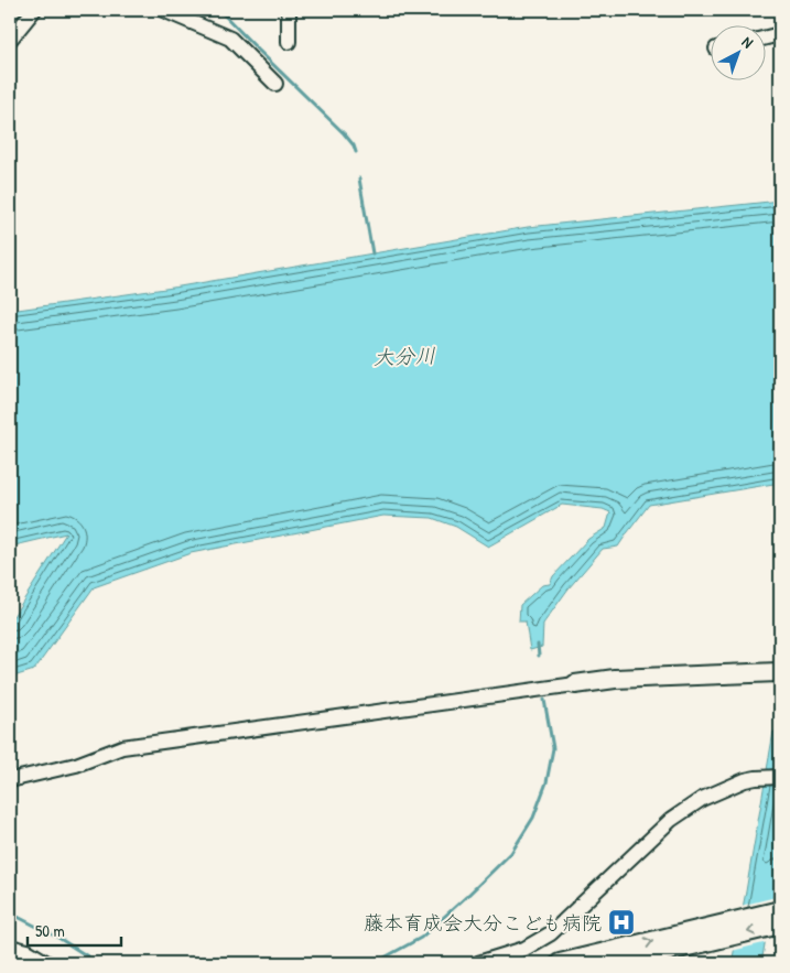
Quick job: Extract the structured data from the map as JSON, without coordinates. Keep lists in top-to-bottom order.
{
  "water": ["大分川"],
  "places": {
    "hospital": ["藤本育成会大分こども病院"]
  },
  "scale_bar": "50 m",
  "north": "top right"
}
